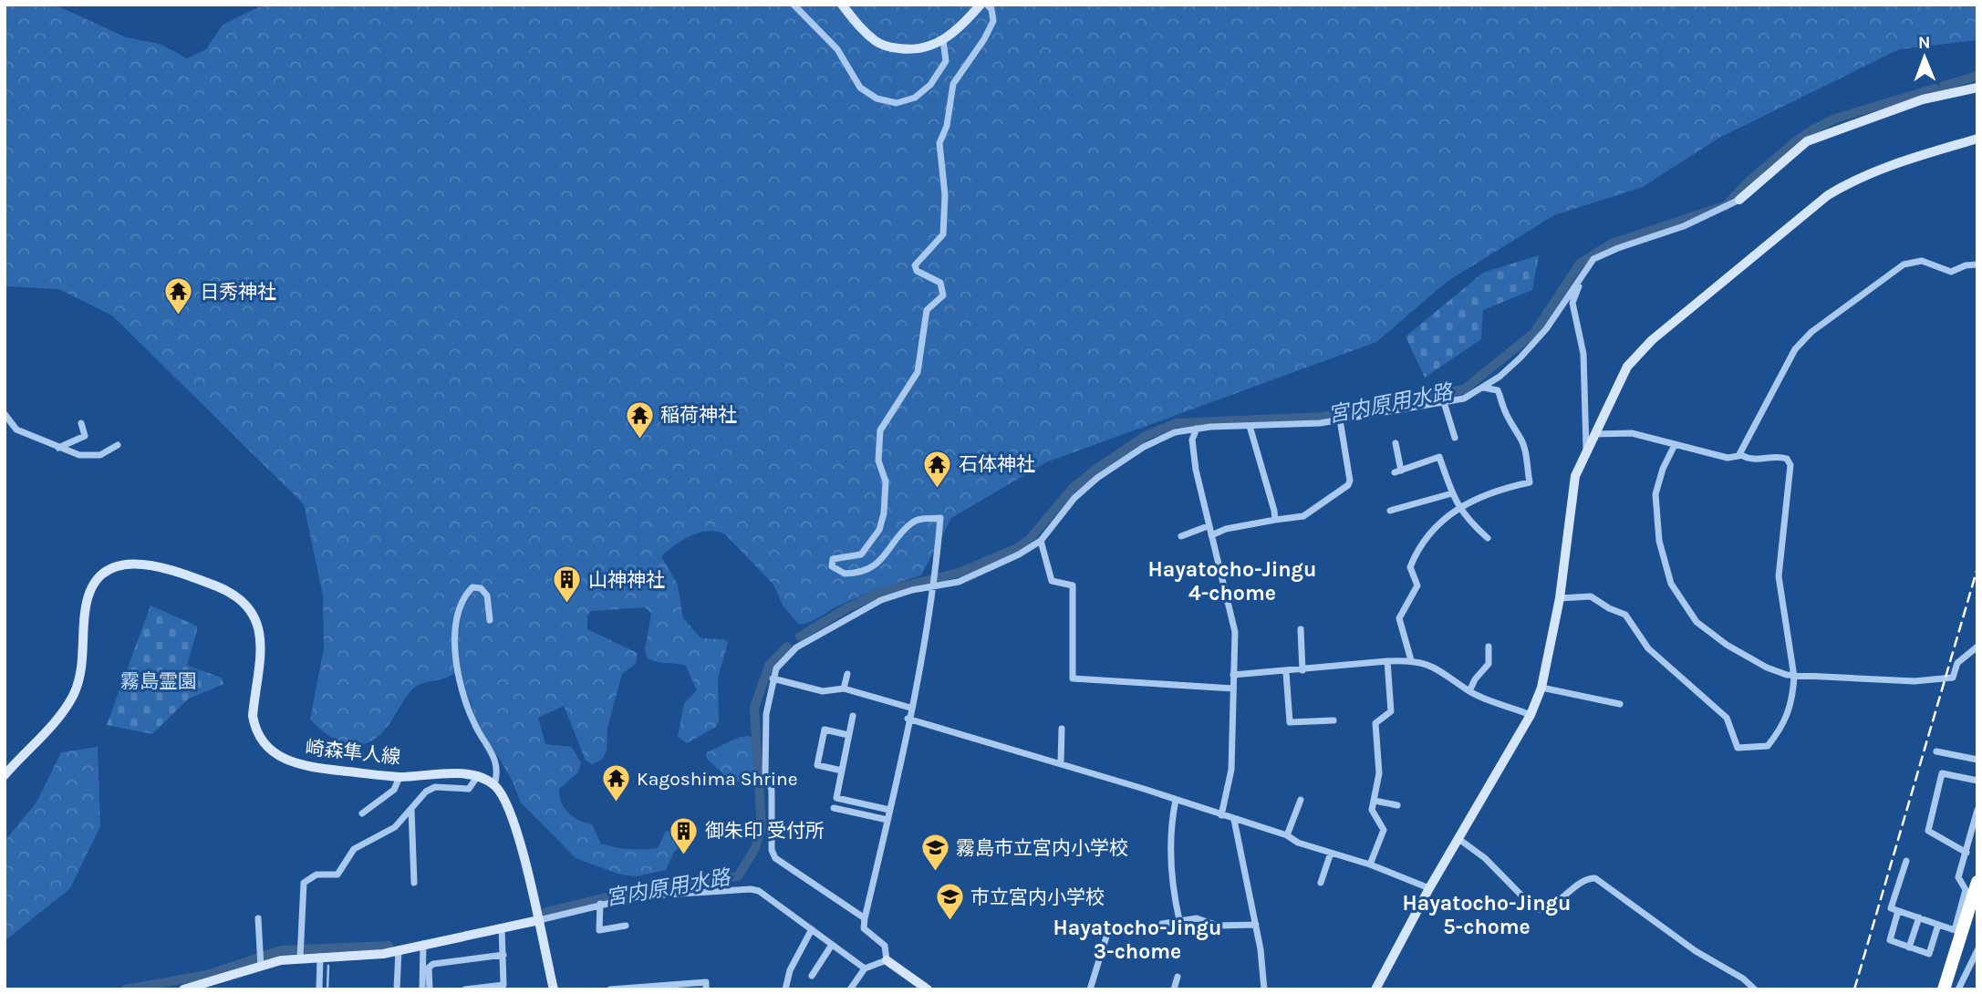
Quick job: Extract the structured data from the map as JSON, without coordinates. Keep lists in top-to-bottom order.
{
  "streets": {
    "street": ["崎森隼人線"]
  },
  "districts": ["Hayatocho-Jingu 4-chome", "Hayatocho-Jingu 5-chome", "Hayatocho-Jingu 3-chome"],
  "water": ["宮内原用水路"],
  "parks": ["霧島霊園"],
  "places": {
    "temple": [
      "日秀神社",
      "稲荷神社",
      "石体神社",
      "Kagoshima Shrine"
    ],
    "building": ["山神神社", "御朱印 受付所"],
    "school or university": ["霧島市立宮内小学校", "市立宮内小学校"]
  },
  "north": "top"
}
